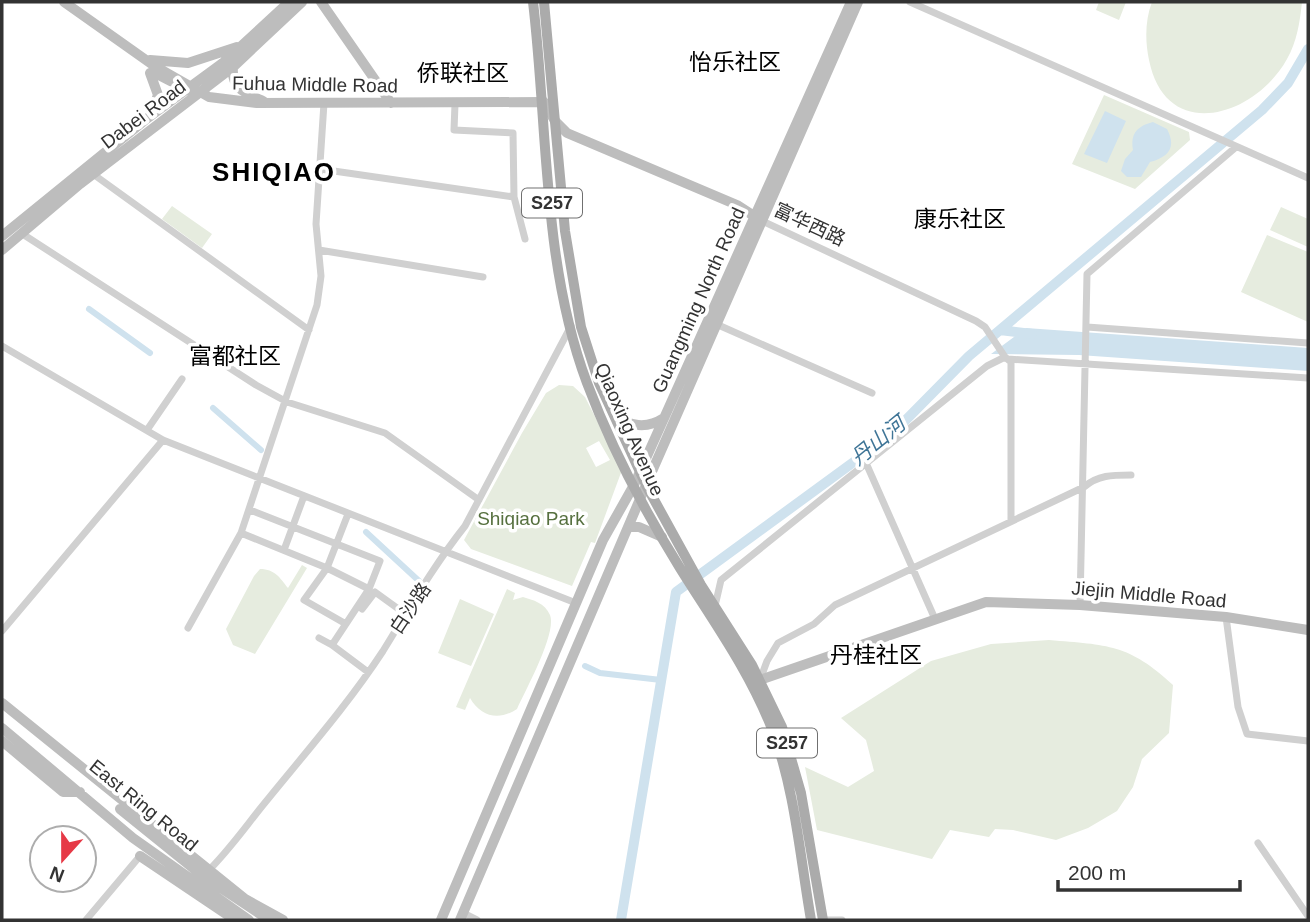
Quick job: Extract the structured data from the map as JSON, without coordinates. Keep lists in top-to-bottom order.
{
  "streets": {
    "main road": [
      "Fuhua Middle Road",
      "Dabei Road",
      "S257",
      "富华西路",
      "Guangming North Road",
      "Qiaoxing Avenue",
      "Jiejin Middle Road",
      "East Ring Road"
    ],
    "street": ["白沙路"]
  },
  "crossings": [
    ["Fuhua Middle Road", "Dabei Road"],
    ["Fuhua Middle Road", "Qiaoxing Avenue"],
    ["S257", "Qiaoxing Avenue"],
    ["富华西路", "Guangming North Road"],
    ["富华西路", "Qiaoxing Avenue"],
    ["Guangming North Road", "Qiaoxing Avenue"],
    ["Qiaoxing Avenue", "白沙路"],
    ["白沙路", "East Ring Road"]
  ],
  "districts": [
    "怡乐社区",
    "侨联社区",
    "SHIQIAO",
    "康乐社区",
    "富都社区",
    "丹桂社区"
  ],
  "water": ["丹山河"],
  "parks": ["Shiqiao Park"],
  "scale_bar": "200 m",
  "north": "bottom"
}
